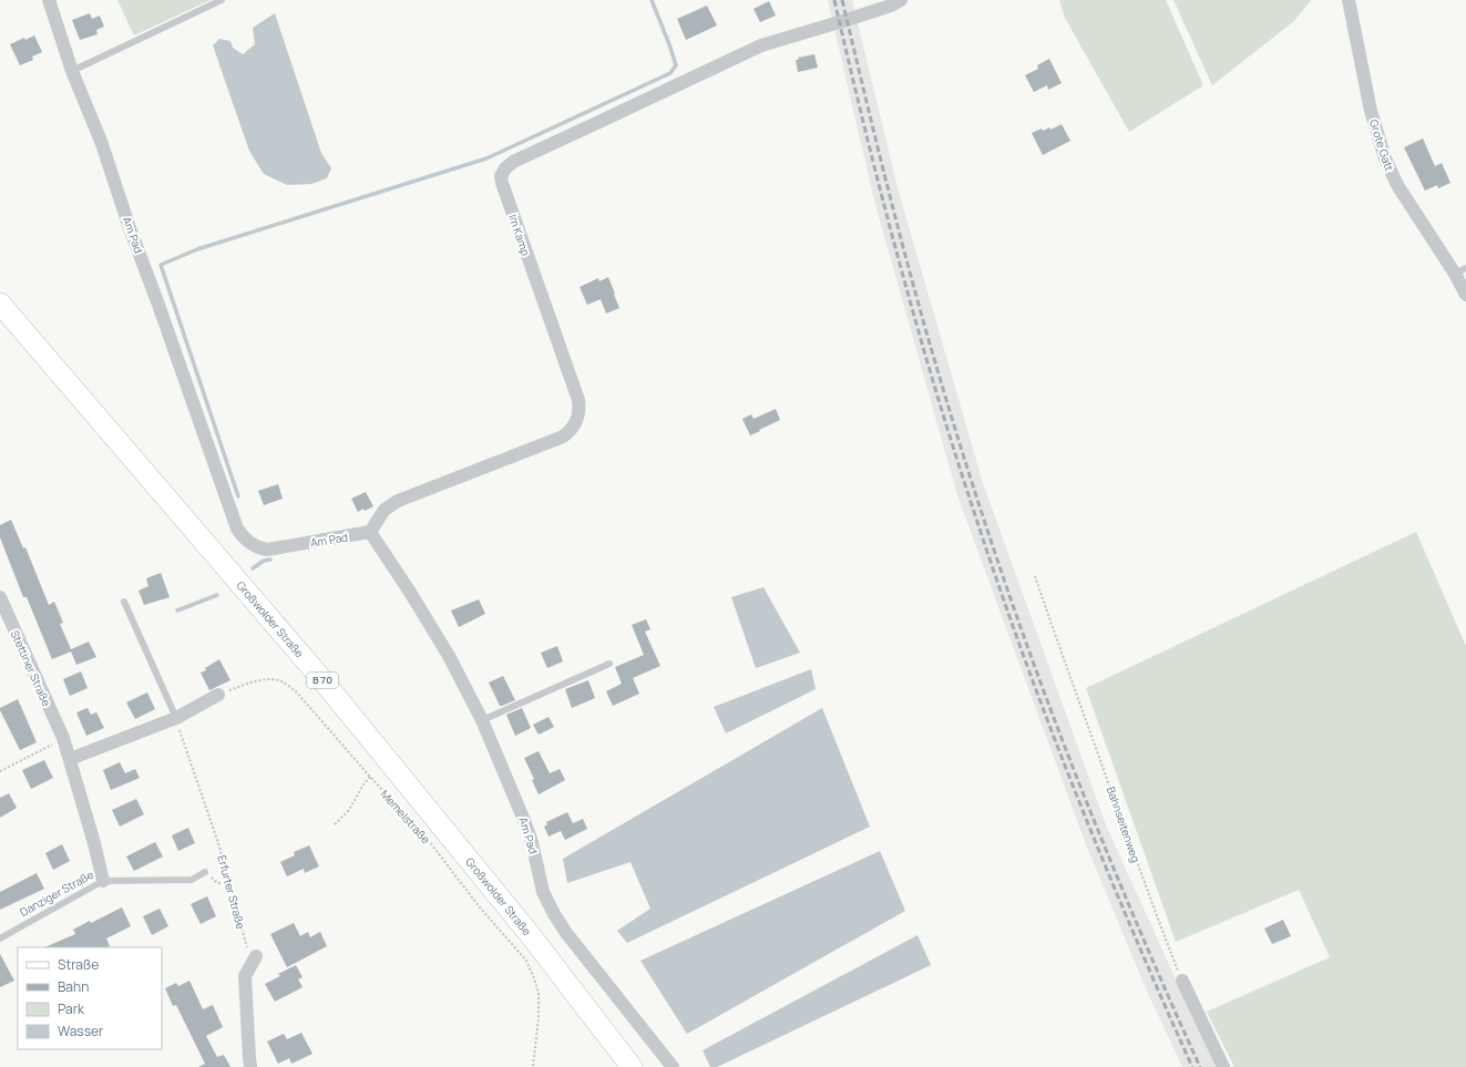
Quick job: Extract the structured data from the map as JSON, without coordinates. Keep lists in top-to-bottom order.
{
  "streets": {
    "main road": ["Großwolder Straße", "B 70"],
    "street": [
      "Grote Gatt",
      "Am Pad",
      "Im Kamp",
      "Stettiner Straße"
    ],
    "lane": ["Danziger Straße"],
    "path": ["Memelstraße", "Bahnseitenweg", "Erfurter Straße"]
  },
  "crossings": [
    ["Am Pad", "Im Kamp"],
    ["Stettiner Straße", "Danziger Straße"]
  ],
  "legend": [
    "Straße",
    "Bahn",
    "Park",
    "Wasser"
  ]
}
